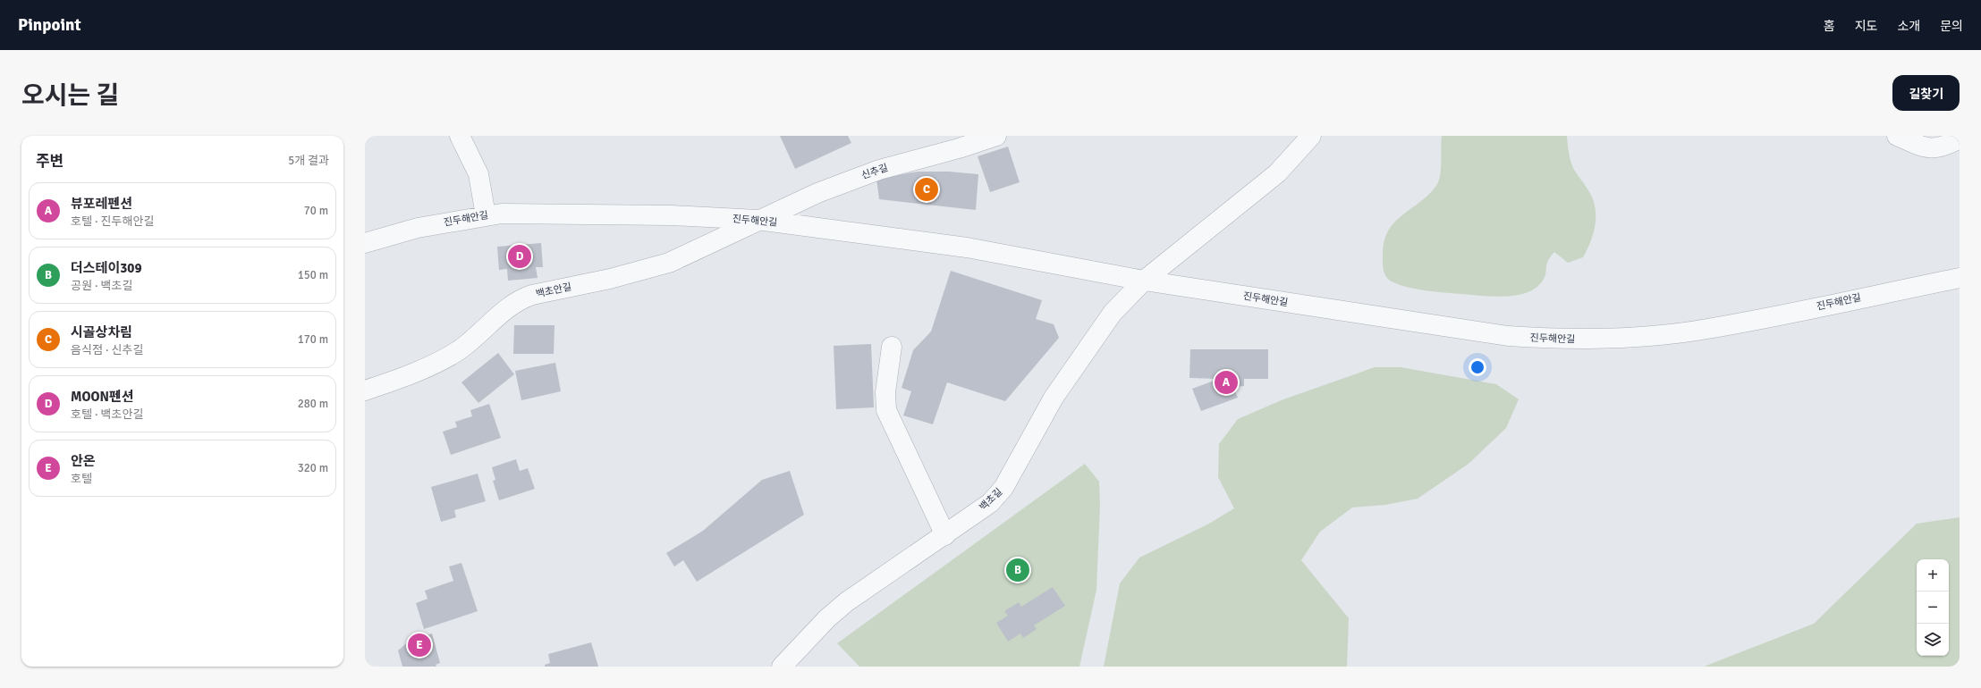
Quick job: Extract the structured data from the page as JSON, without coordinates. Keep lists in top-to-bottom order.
{
  "streets": {
    "street": [
      "신추길",
      "진두해안길",
      "백초안길",
      "백초길"
    ]
  },
  "crossings": [
    ["신추길", "진두해안길"],
    ["신추길", "백초안길"],
    ["진두해안길", "백초안길"],
    ["진두해안길", "백초길"]
  ],
  "page": {
    "header": "Pinpoint",
    "nav": [
      "홈",
      "지도",
      "소개",
      "문의"
    ],
    "title": "오시는 길",
    "buttons": "길찾기",
    "heading": ["주변", "5개 결과"],
    "pins": [
      "C",
      "D",
      "A",
      "B",
      "E"
    ],
    "list": [
      {
        "mark": "A",
        "name": "뷰포레펜션",
        "note": "호텔 · 진두해안길",
        "value": "70 m"
      },
      {
        "mark": "B",
        "name": "더스테이309",
        "note": "공원 · 백초길",
        "value": "150 m"
      },
      {
        "mark": "C",
        "name": "시골상차림",
        "note": "음식점 · 신추길",
        "value": "170 m"
      },
      {
        "mark": "D",
        "name": "MOON펜션",
        "note": "호텔 · 백초안길",
        "value": "280 m"
      },
      {
        "mark": "E",
        "name": "안온",
        "note": "호텔",
        "value": "320 m"
      }
    ],
    "map_buttons": ["+", "−"]
  }
}
